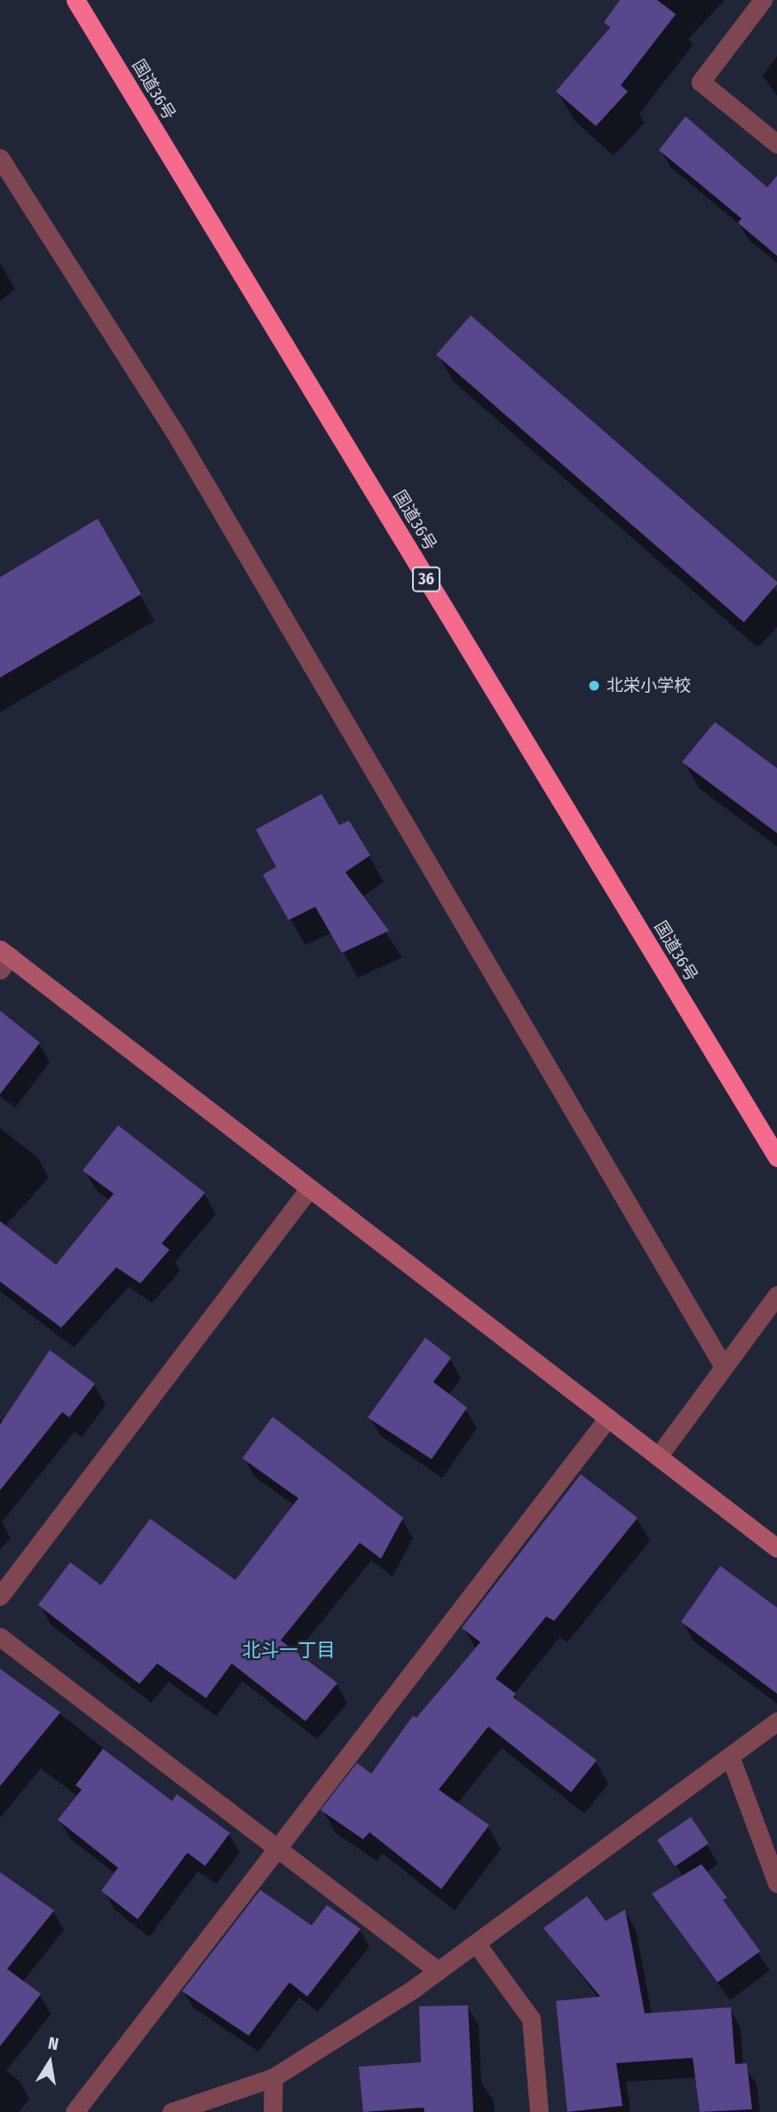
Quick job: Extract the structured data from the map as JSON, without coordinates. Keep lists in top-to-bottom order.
{
  "streets": {
    "highway": ["国道36号", "36"]
  },
  "districts": ["北斗一丁目"],
  "places": ["北栄小学校"],
  "north": "top"
}
